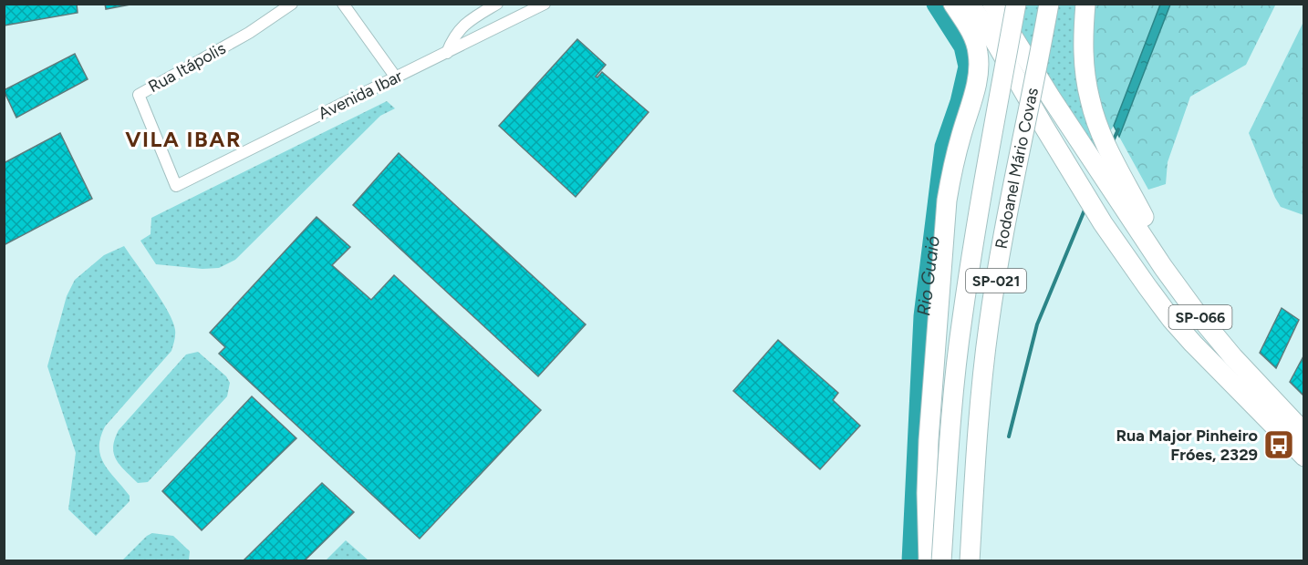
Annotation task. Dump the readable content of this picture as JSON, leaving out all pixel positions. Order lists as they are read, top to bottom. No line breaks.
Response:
{"streets":{"highway":["Rodoanel Mário Covas","SP-021","SP-066"],"street":["Rua Itápolis","Avenida Ibar"]},"crossings":[["Rua Itápolis","Avenida Ibar"]],"districts":["VILA IBAR"],"water":["Rio Guaió"],"places":{"bus stop":["Rua Major Pinheiro Fróes, 2329"]}}
